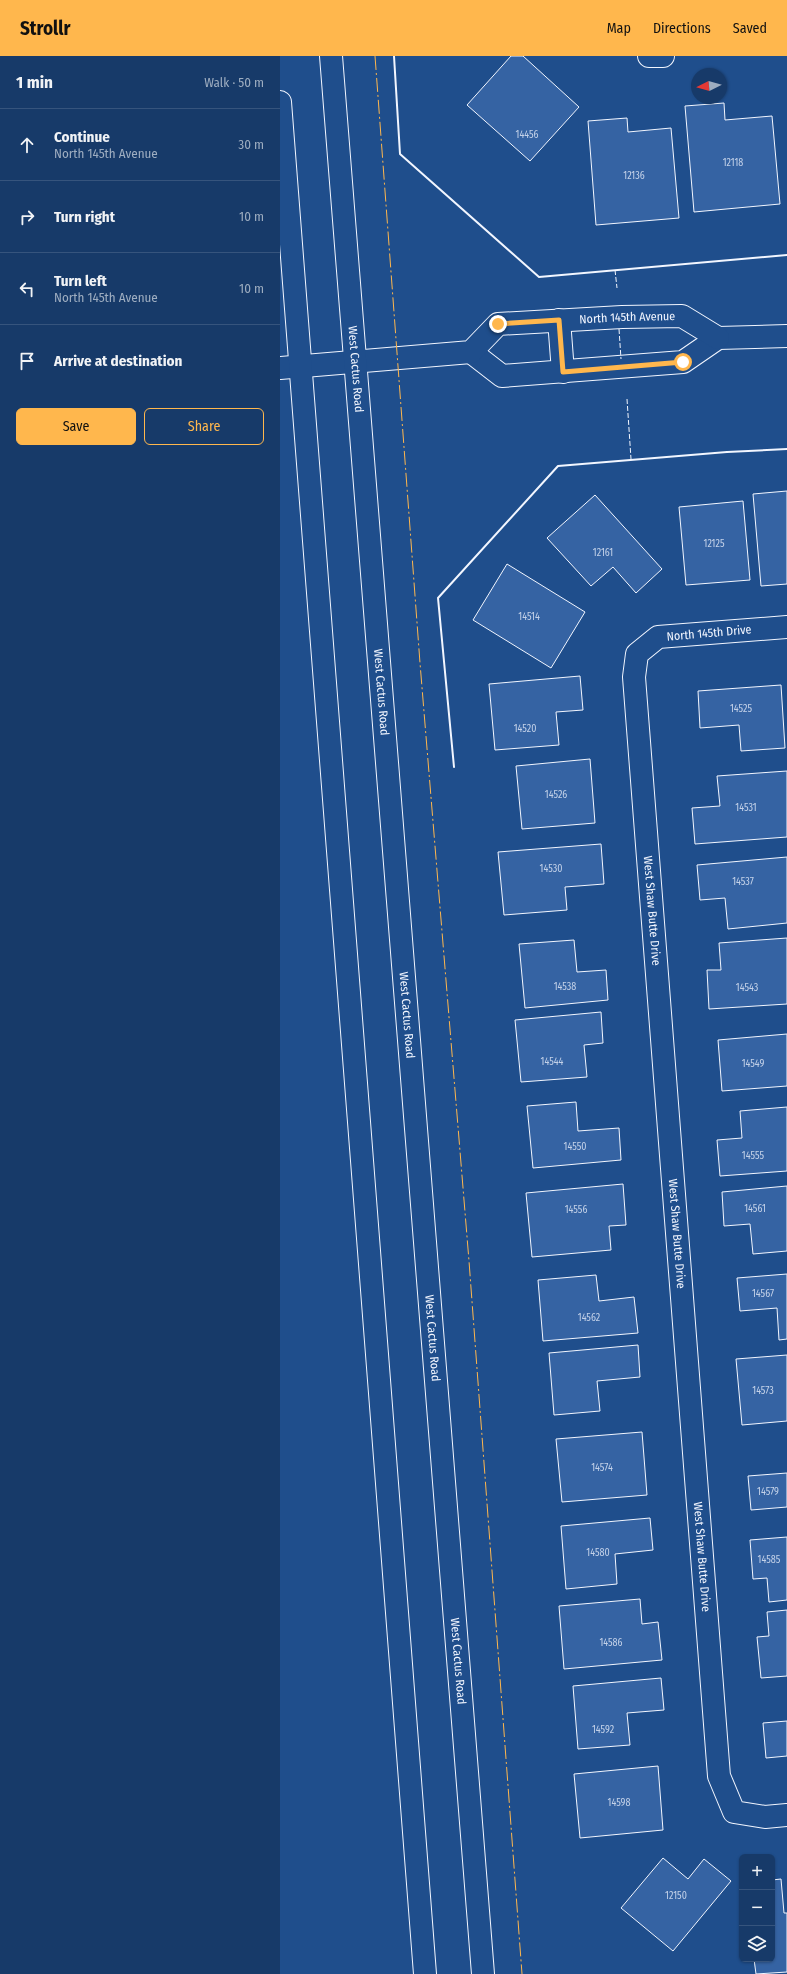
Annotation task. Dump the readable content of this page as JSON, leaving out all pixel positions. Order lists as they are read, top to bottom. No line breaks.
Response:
{"streets":{"main road":["North 145th Avenue","West Cactus Road","North 145th Drive","West Shaw Butte Drive"]},"crossings":[["North 145th Drive","West Shaw Butte Drive"]],"house_numbers":["14456","12118","12136","12125","12161","14514","14525","14520","14526","14531","14530","14537","14538","14543","14544","14549","14550","14555","14561","14556","14567","14562","14573","14574","14579","14580","14585","14586","14592","14598","12150"],"north":"left","page":{"header":"Strollr","nav":["Map","Directions","Saved"],"heading":["1 min","Walk · 50 m"],"list":[["Continue","North 145th Avenue","30 m"],["Turn right","10 m"],["Turn left","North 145th Avenue","10 m"],"Arrive at destination"],"buttons":["Save","Share"],"map_buttons":["+","−"]}}
